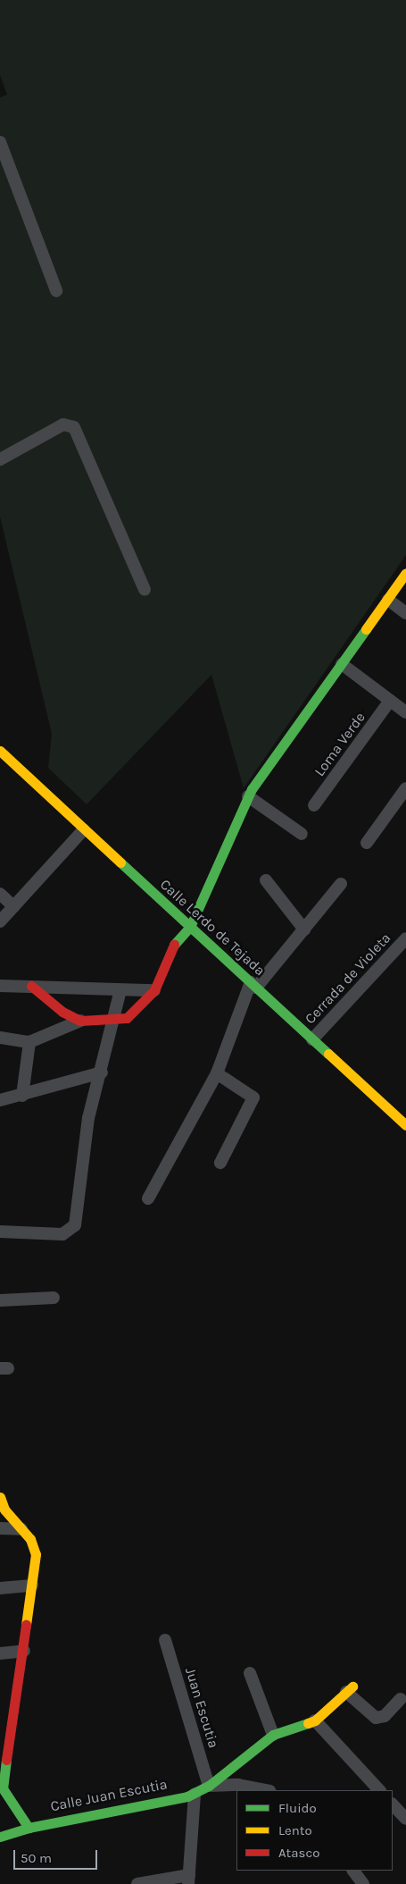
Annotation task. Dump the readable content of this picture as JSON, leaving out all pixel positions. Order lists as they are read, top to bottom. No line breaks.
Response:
{"streets":{"street":["Loma Verde","Calle Lerdo de Tejada","Cerrada de Violeta","Juan Escutia","Calle Juan Escutia"]},"crossings":[["Calle Lerdo de Tejada","Cerrada de Violeta"],["Juan Escutia","Calle Juan Escutia"]],"legend":["Fluido","Lento","Atasco"],"scale_bar":"50 m"}
